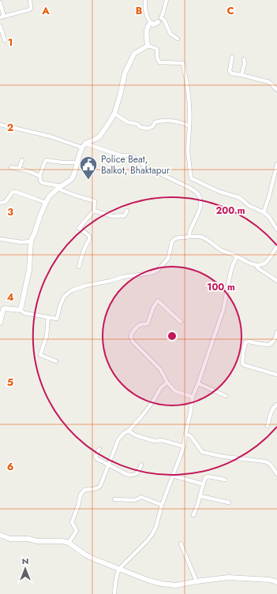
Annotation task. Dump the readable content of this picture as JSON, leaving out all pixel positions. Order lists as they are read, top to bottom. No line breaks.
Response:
{"places":{"public building":["Police Beat, Balkot, Bhaktapur"]},"north":"top","grid":{"columns":["A","B","C"],"rows":["1","2","3","4","5","6"]},"rings":["200 m","100 m"]}
